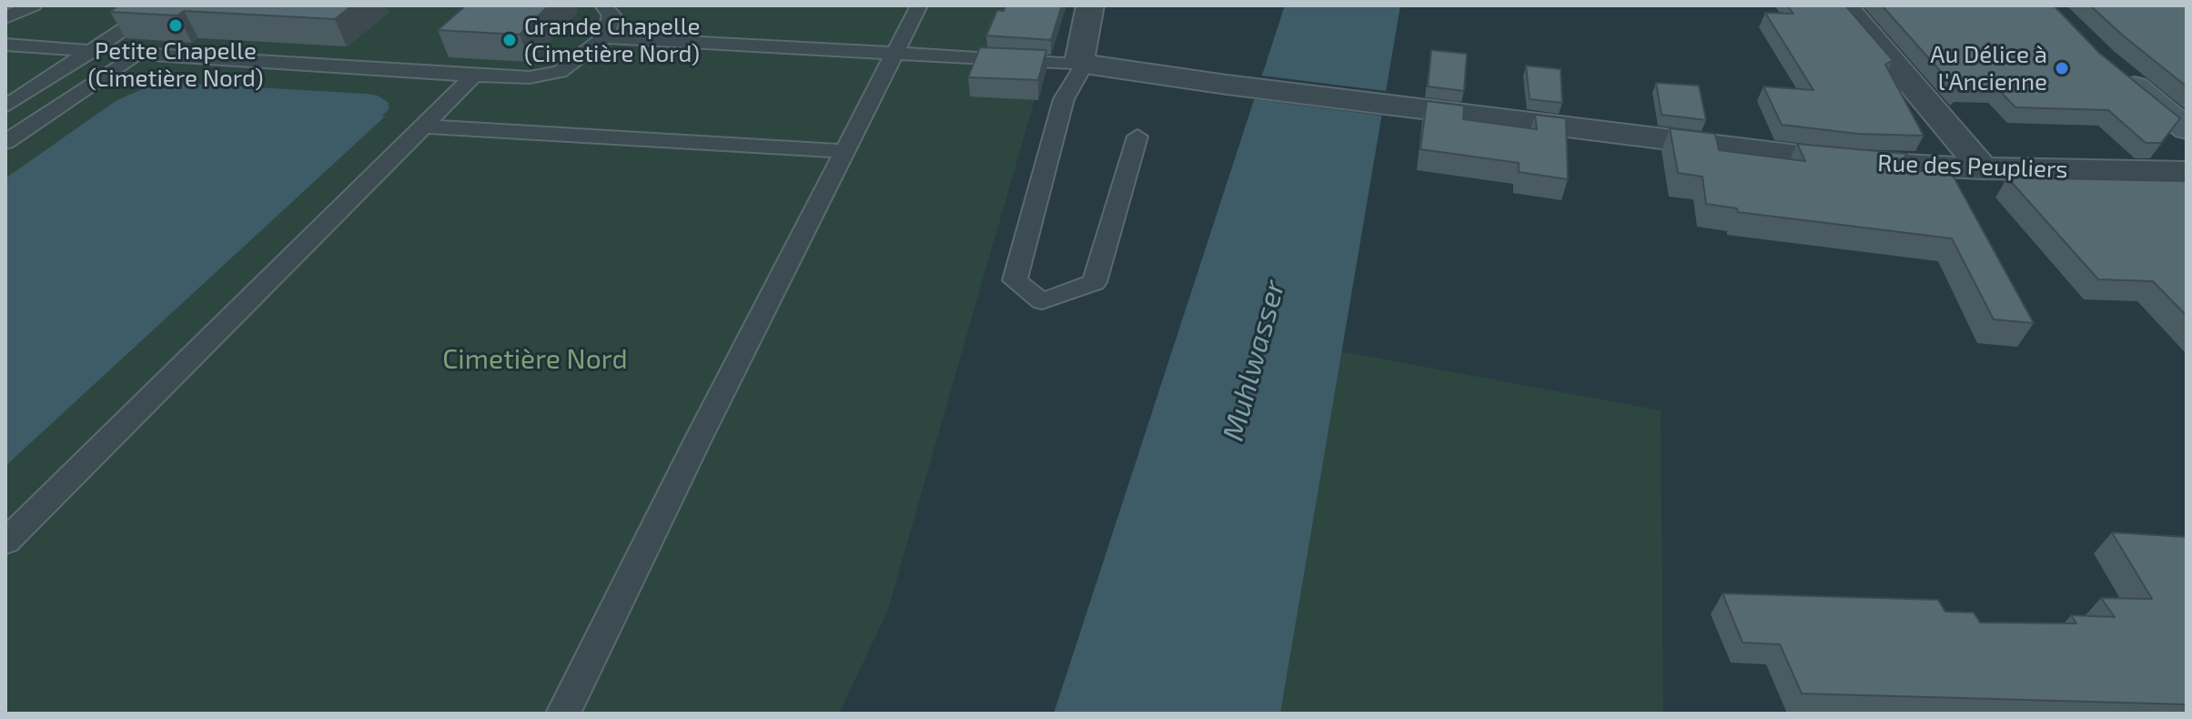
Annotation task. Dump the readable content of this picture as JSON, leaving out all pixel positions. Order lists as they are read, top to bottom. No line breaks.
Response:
{"streets":{"street":["Rue des Peupliers"]},"water":["Muhlwasser"],"parks":["Cimetière Nord"],"places":["Petite Chapelle (Cimetière Nord)","Grande Chapelle (Cimetière Nord)","Au Délice à l'Ancienne"]}
